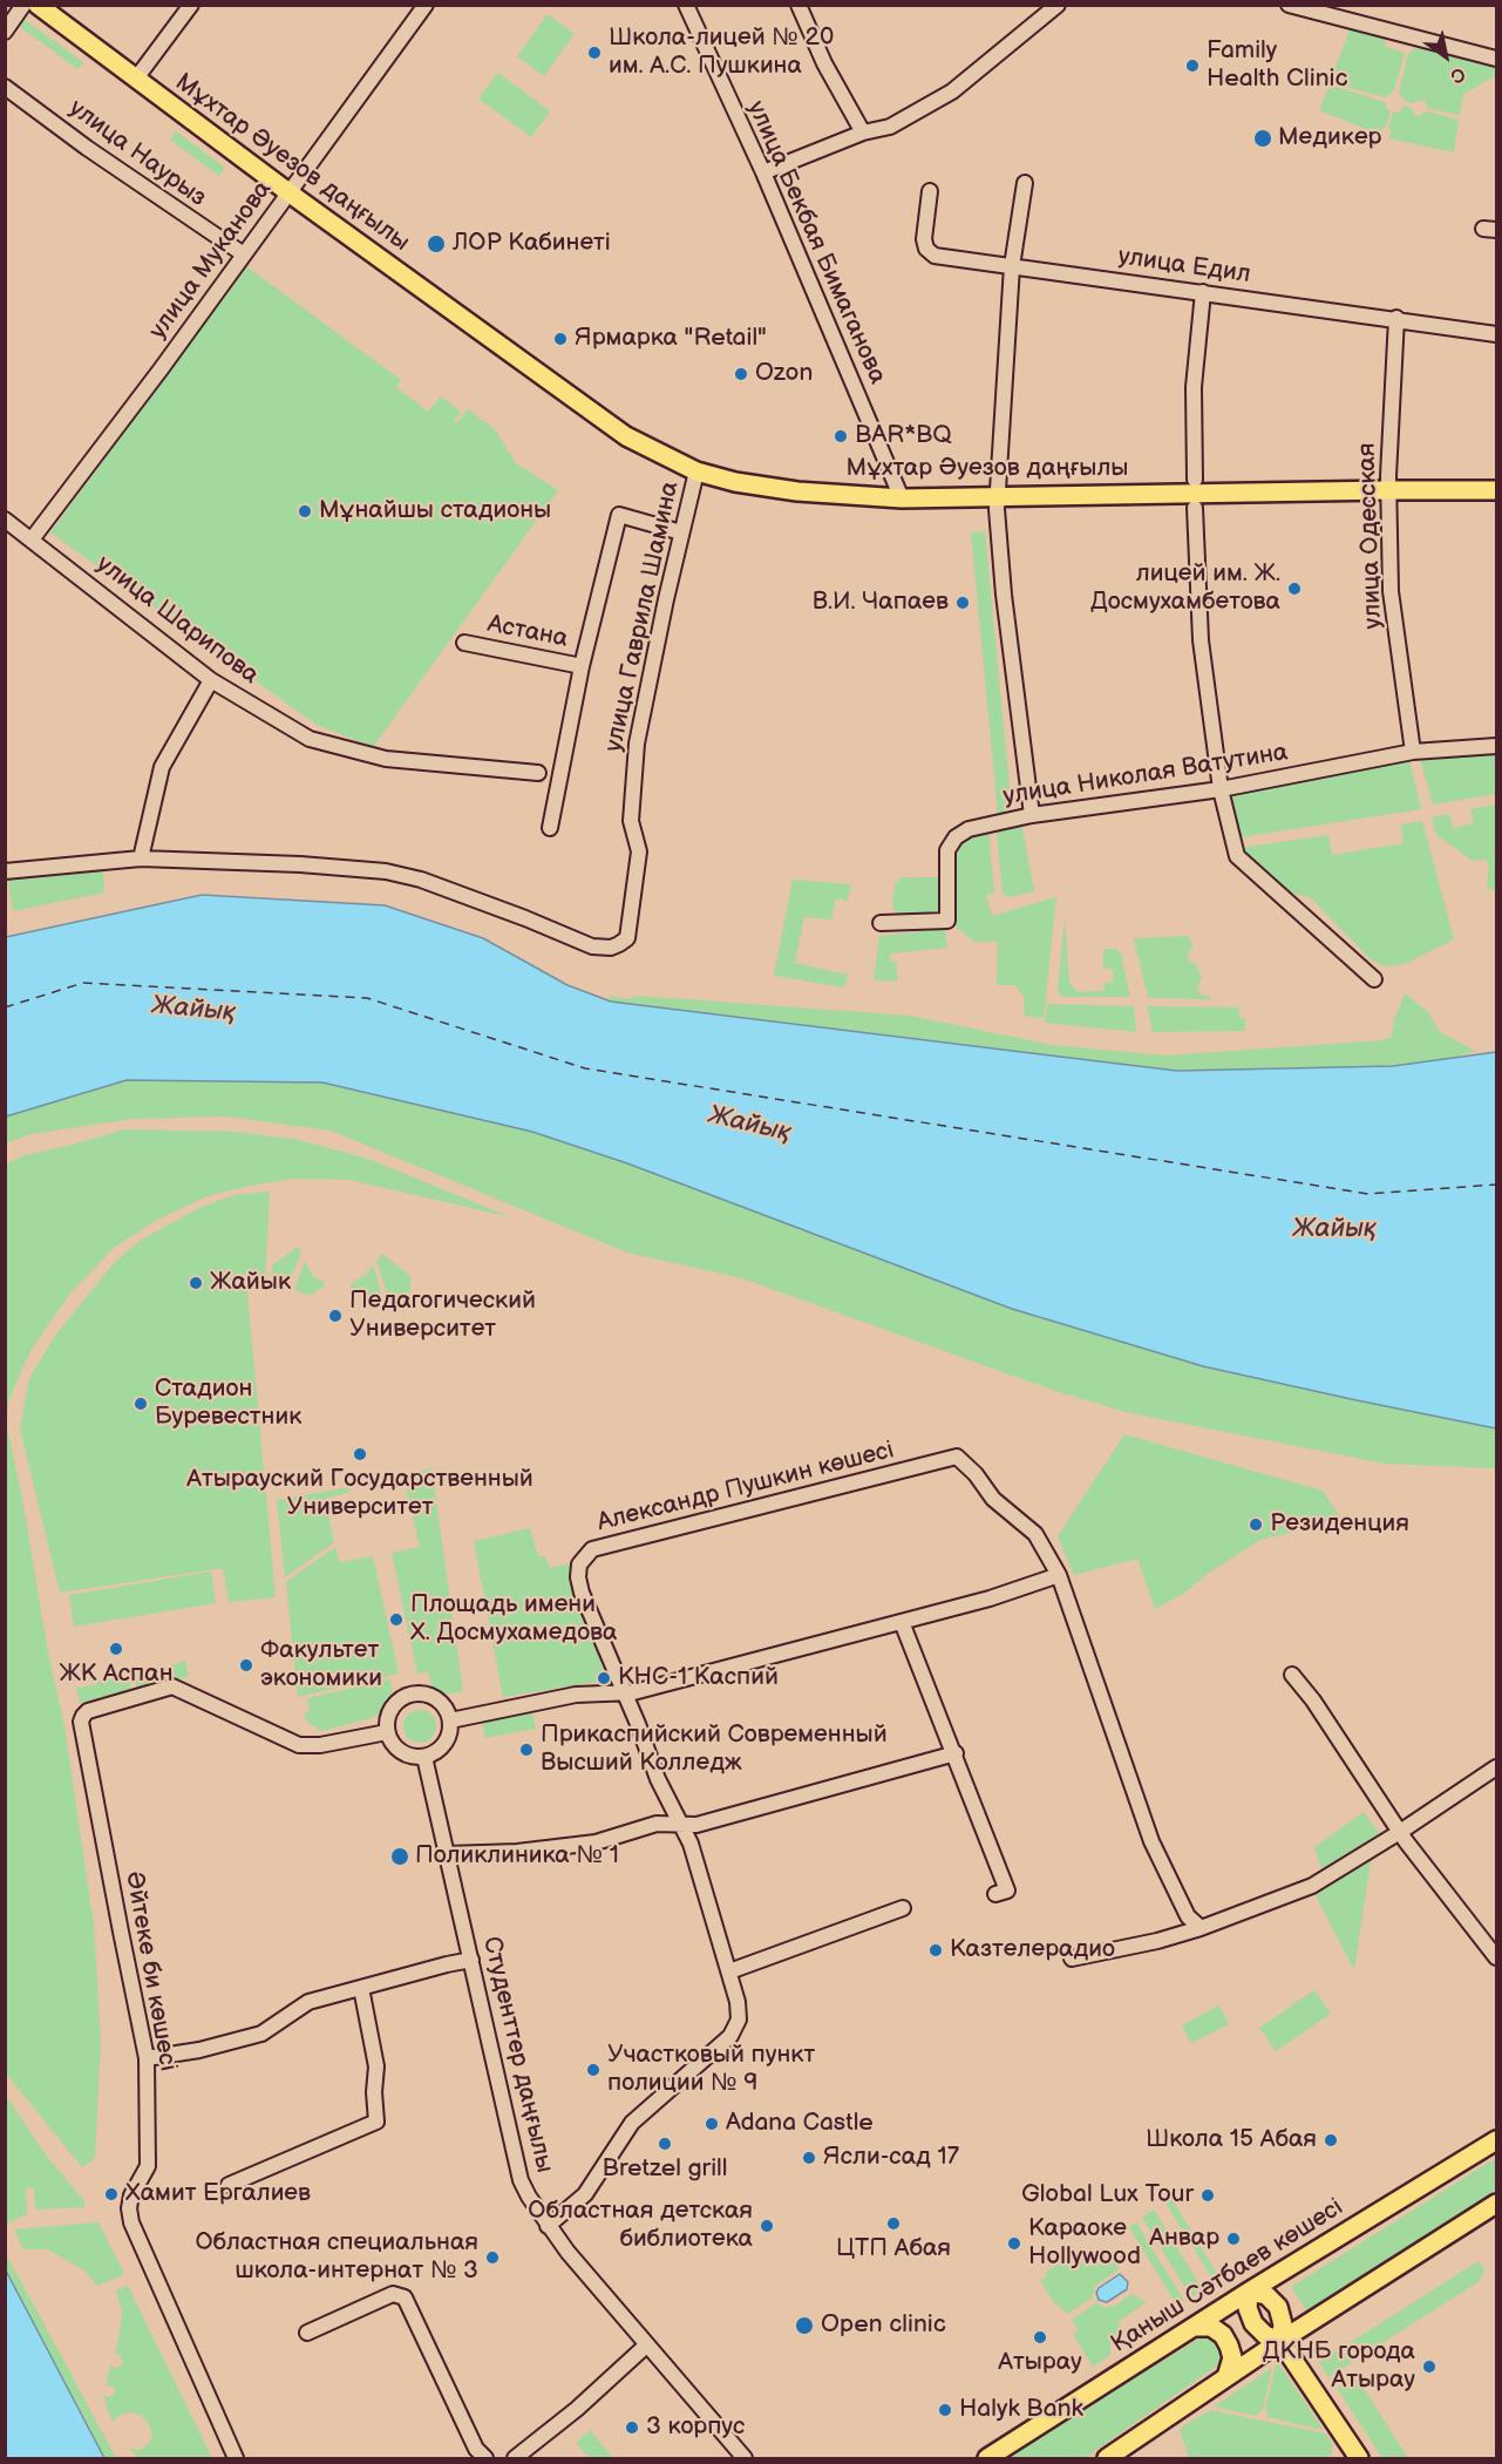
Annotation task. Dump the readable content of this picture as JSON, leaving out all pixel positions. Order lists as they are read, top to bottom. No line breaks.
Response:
{"streets":{"main road":["Мұхтар Әуезов даңғылы","Қаныш Сәтбаев көшесі"],"street":["улица Наурыз","улица Бекбая Бимаганова","улица Муканова","улица Едил","улица Одесская","улица Гаврила Шамина","улица Шарипова","Астана","улица Николая Ватутина","Александр Пушкин көшесі","Әйтеке би көшесі","Студенттер даңғылы"]},"crossings":[["улица Наурыз","улица Муканова"],["Мұхтар Әуезов даңғылы","улица Бекбая Бимаганова"],["Мұхтар Әуезов даңғылы","улица Муканова"],["Мұхтар Әуезов даңғылы","улица Одесская"],["Мұхтар Әуезов даңғылы","улица Гаврила Шамина"],["улица Муканова","улица Шарипова"],["улица Едил","улица Одесская"],["улица Одесская","улица Николая Ватутина"],["Әйтеке би көшесі","Студенттер даңғылы"]],"water":["Жайық"],"places":["Школа-лицей № 20 им. А.С. Пушкина","Family Health Clinic","Медикер","ЛОР Кабинетi","Ярмарка \"Retail\"","Ozon","BAR*BQ","Мұнайшы стадионы","лицей им. Ж. Досмухамбетова","В.И. Чапаев","Жайык","Педагогический Университет","Стадион Буревестник","Атырауский Государственный Университет","Резиденция","Площадь имени Х. Досмухамедова","ЖК Аспан","Факультет экономики","КНС-1 Каспий","Прикаспийский Современный Высший Колледж","Поликлиника № 1","Казтелерадио","Участковый пункт полиции № 9","Adana Сastle","Школа 15 Абая","Bretzel grill","Ясли-сад 17","Хамит Ергалиев","Global Lux Tour","ЦТП Абая","Областная детская библиотека","Анвар","Караоке Hollywood","Областная специальная школа-интернат № 3","Open clinic","Атырау","ДКНБ города Атырау","Halyk Bank","3 корпус"],"north":"bottom right"}
